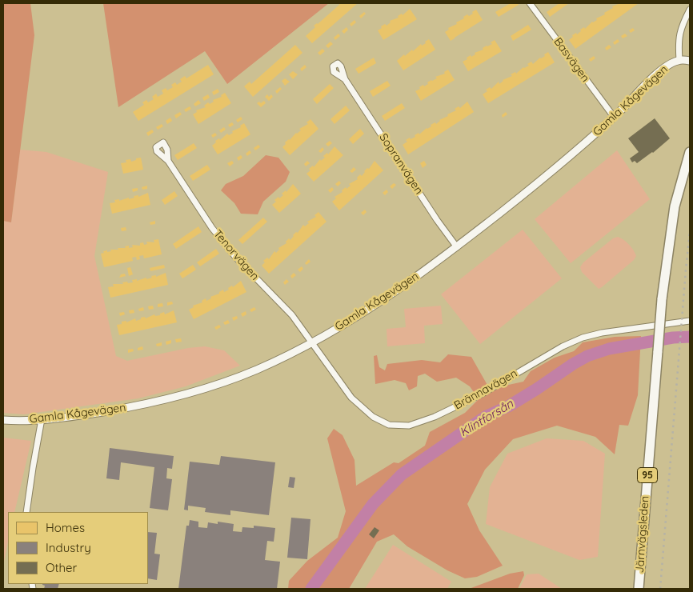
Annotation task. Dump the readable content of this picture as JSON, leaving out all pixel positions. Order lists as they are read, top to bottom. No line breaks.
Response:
{"streets":{"main road":["95","Järnvägsleden"],"street":["Basvägen","Gamla Kågevägen","Sopranvägen","Tenorvägen","Brännavägen"]},"crossings":[["Basvägen","Gamla Kågevägen"],["Gamla Kågevägen","Sopranvägen"],["Gamla Kågevägen","Tenorvägen"],["Gamla Kågevägen","Brännavägen"],["Tenorvägen","Brännavägen"]],"water":["Klintforsån"],"legend":["Homes","Industry","Other"]}
